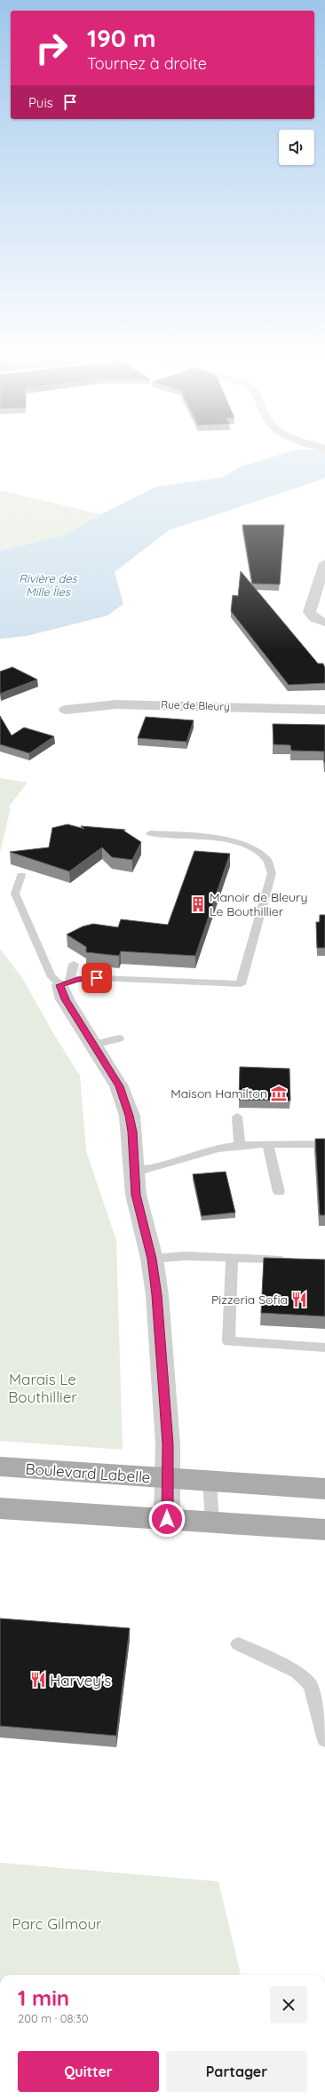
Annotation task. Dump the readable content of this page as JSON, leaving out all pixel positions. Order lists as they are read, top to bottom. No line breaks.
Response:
{"streets":{"main road":["Boulevard Labelle"],"street":["Rue de Bleury"]},"water":["Rivière des Mille Îles"],"parks":["Marais Le Bouthillier","Parc Gilmour"],"places":{"building":["Manoir de Bleury Le Bouthillier"],"museum":["Maison Hamilton"],"restaurant":["Pizzeria Sofia","Harvey's"]},"page":{"turn":["190 m","Tournez à droite"],"then":"Puis","heading":["1 min","200 m · 08:30"],"buttons":["Quitter","Partager"]}}
